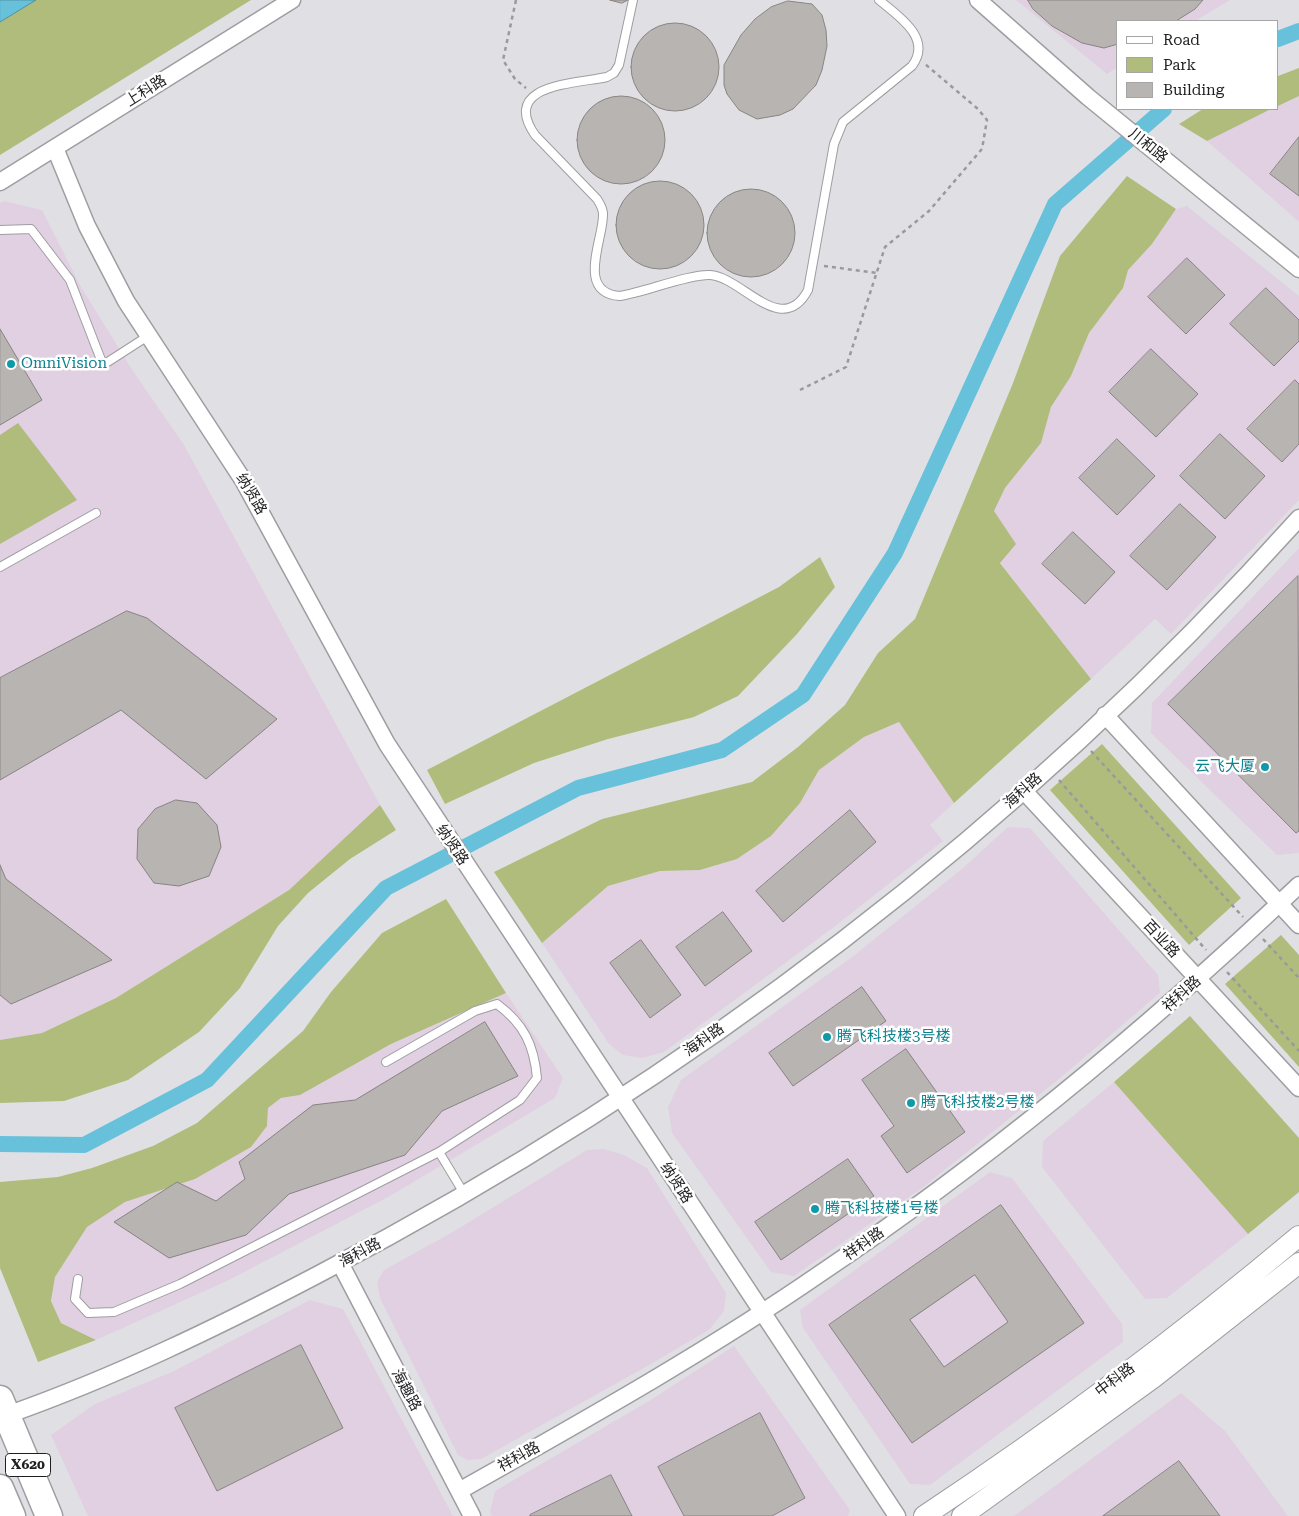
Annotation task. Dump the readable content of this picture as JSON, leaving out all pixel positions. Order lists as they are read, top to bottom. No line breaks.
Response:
{"streets":{"main road":["X620"],"street":["上科路","川和路","纳贤路","海科路","百业路","祥科路","中科路","海趣路"]},"crossings":[["上科路","纳贤路"],["纳贤路","海科路"],["纳贤路","祥科路"],["海科路","百业路"],["海科路","海趣路"],["海科路","X620"],["百业路","祥科路"],["祥科路","海趣路"]],"places":["OmniVision","云飞大厦","腾飞科技楼3号楼","腾飞科技楼2号楼","腾飞科技楼1号楼"],"legend":["Road","Park","Building"]}
